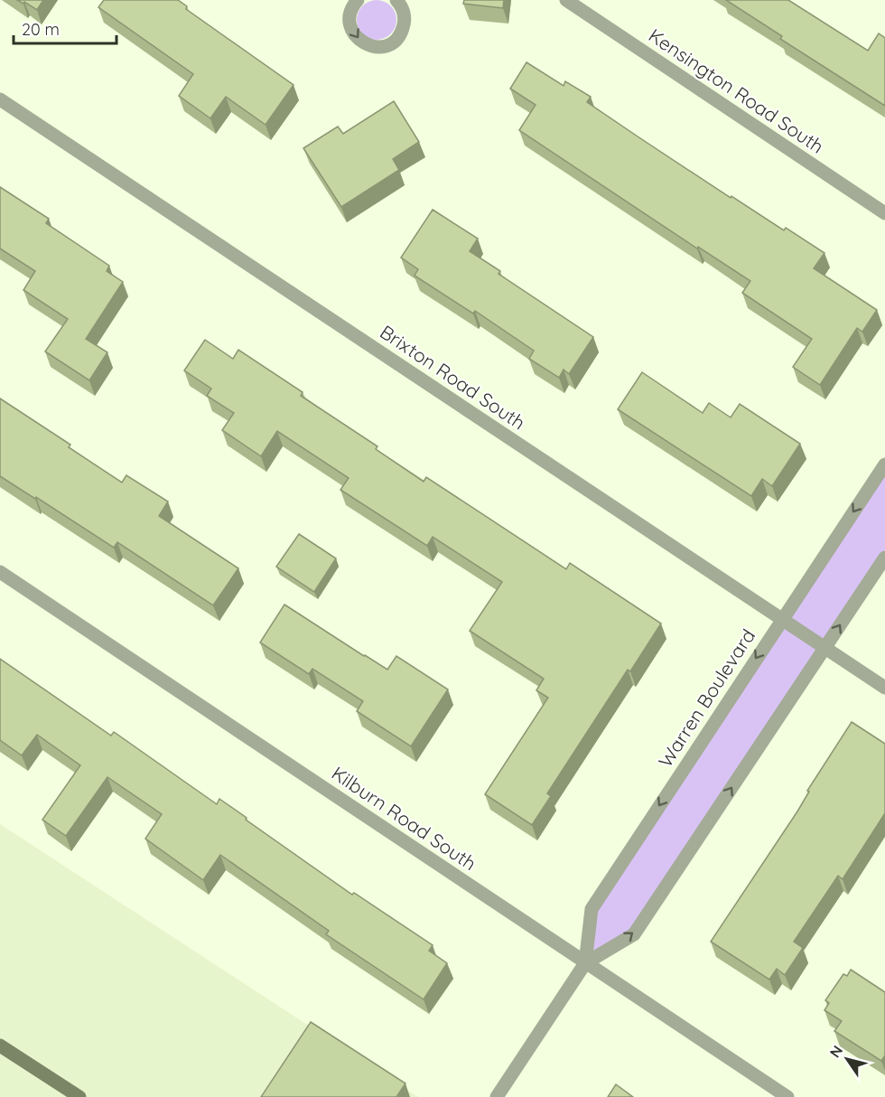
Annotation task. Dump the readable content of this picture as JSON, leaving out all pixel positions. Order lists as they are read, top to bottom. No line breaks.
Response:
{"streets":{"street":["Kensington Road South","Brixton Road South","Warren Boulevard","Kilburn Road South"]},"crossings":[["Brixton Road South","Warren Boulevard"],["Warren Boulevard","Kilburn Road South"]],"scale_bar":"20 m","north":"top left"}
